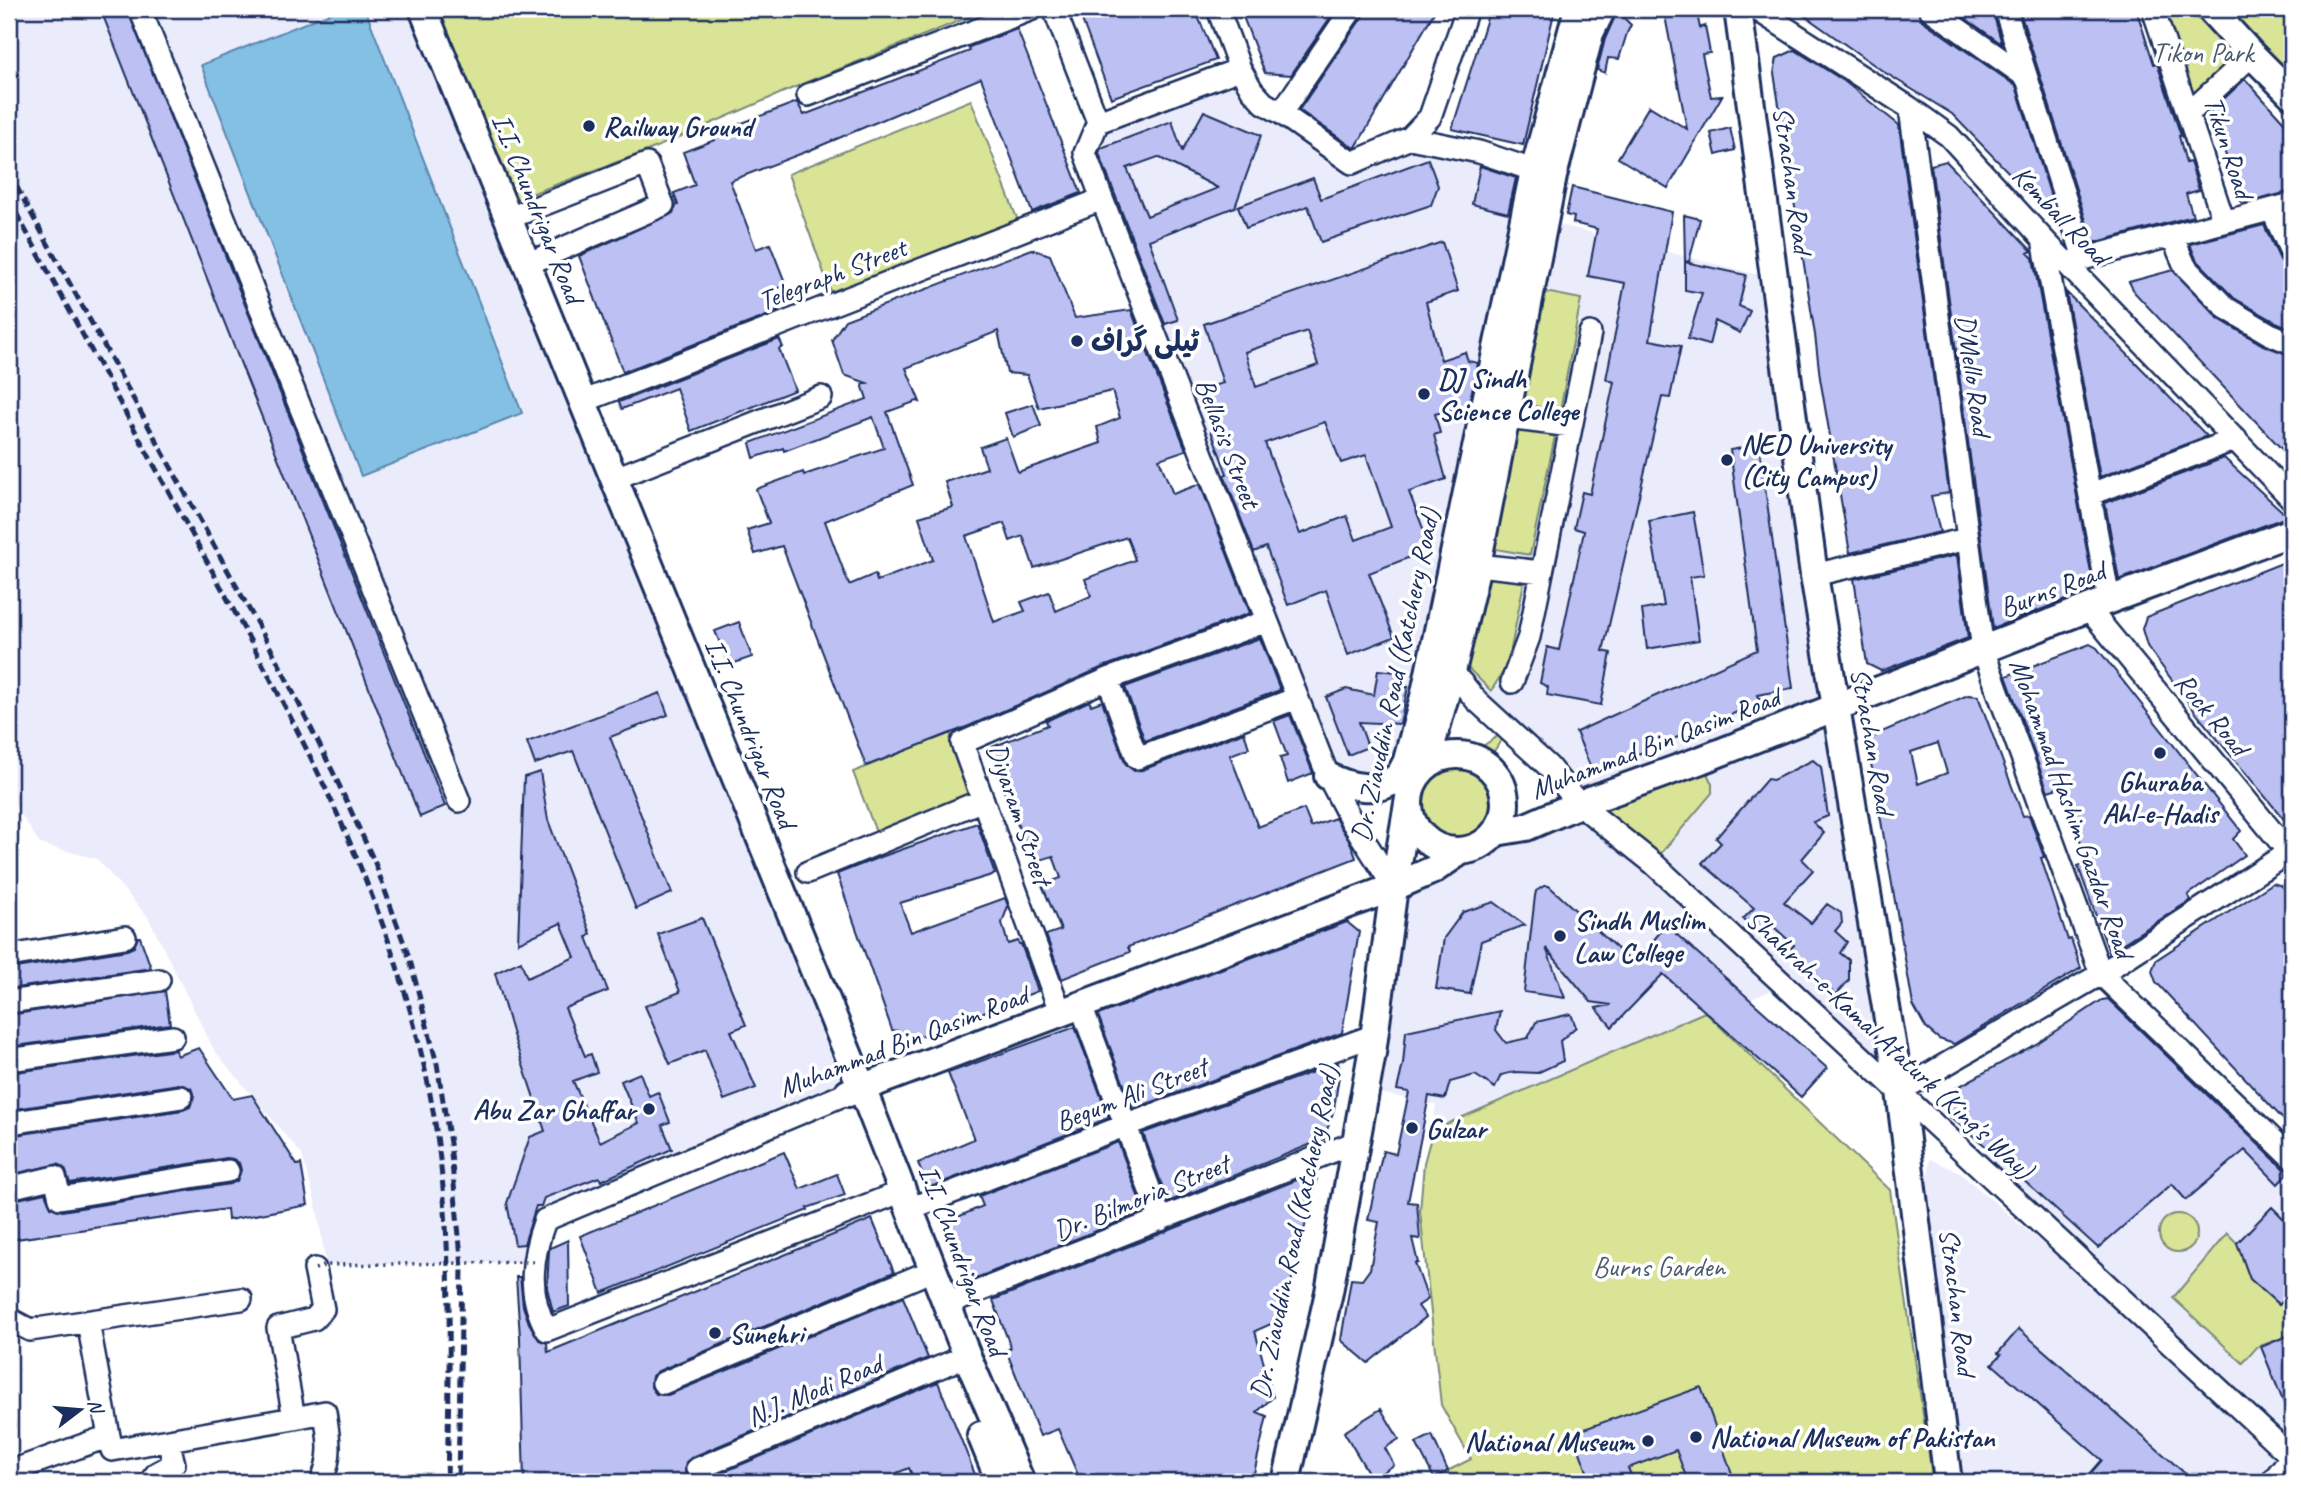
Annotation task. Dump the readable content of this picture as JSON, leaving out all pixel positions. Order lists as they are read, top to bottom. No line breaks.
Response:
{"streets":{"main road":["Strachan Road","I.I. Chundrigar Road","Burns Road","Dr. Ziauddin Road (Katchery Road)","Muhammad Bin Qasim Road"],"street":["Tikun Road","Kemball Road","Telegraph Street","D'Mello Road","Bellasis Street","Rock Road","Mohammad Hashim Gazdar Road","Diyaram Street","Shahrah-e-Kamal Ataturk (King's Way)","Begum Ali Street","Dr. Bilmoria Street","N.J. Modi Road"]},"crossings":[["Strachan Road","Burns Road"],["Strachan Road","Muhammad Bin Qasim Road"],["Strachan Road","Shahrah-e-Kamal Ataturk (King's Way)"],["I.I. Chundrigar Road","Telegraph Street"],["I.I. Chundrigar Road","Muhammad Bin Qasim Road"],["I.I. Chundrigar Road","Begum Ali Street"],["I.I. Chundrigar Road","Dr. Bilmoria Street"],["I.I. Chundrigar Road","N.J. Modi Road"],["Kemball Road","D'Mello Road"],["Telegraph Street","Bellasis Street"],["D'Mello Road","Burns Road"],["D'Mello Road","Mohammad Hashim Gazdar Road"],["Bellasis Street","Dr. Ziauddin Road (Katchery Road)"],["Bellasis Street","Muhammad Bin Qasim Road"],["Burns Road","Rock Road"],["Burns Road","Muhammad Bin Qasim Road"],["Burns Road","Mohammad Hashim Gazdar Road"],["Dr. Ziauddin Road (Katchery Road)","Muhammad Bin Qasim Road"],["Dr. Ziauddin Road (Katchery Road)","Shahrah-e-Kamal Ataturk (King's Way)"],["Dr. Ziauddin Road (Katchery Road)","Begum Ali Street"],["Dr. Ziauddin Road (Katchery Road)","Dr. Bilmoria Street"],["Muhammad Bin Qasim Road","Diyaram Street"],["Muhammad Bin Qasim Road","Shahrah-e-Kamal Ataturk (King's Way)"],["Muhammad Bin Qasim Road","Begum Ali Street"],["Diyaram Street","Begum Ali Street"],["Diyaram Street","Dr. Bilmoria Street"]],"parks":["Tikon Park","Burns Garden"],"places":["Railway Ground","ٹیلی گراف","DJ Sindh Science College","NED University (City Campus)","Ghuraba Ahl-e-Hadis","Sindh Muslim Law College","Abu Zar Ghaffar","Gulzar","Sunehri","National Museum of Pakistan","National Museum"],"north":"right"}
